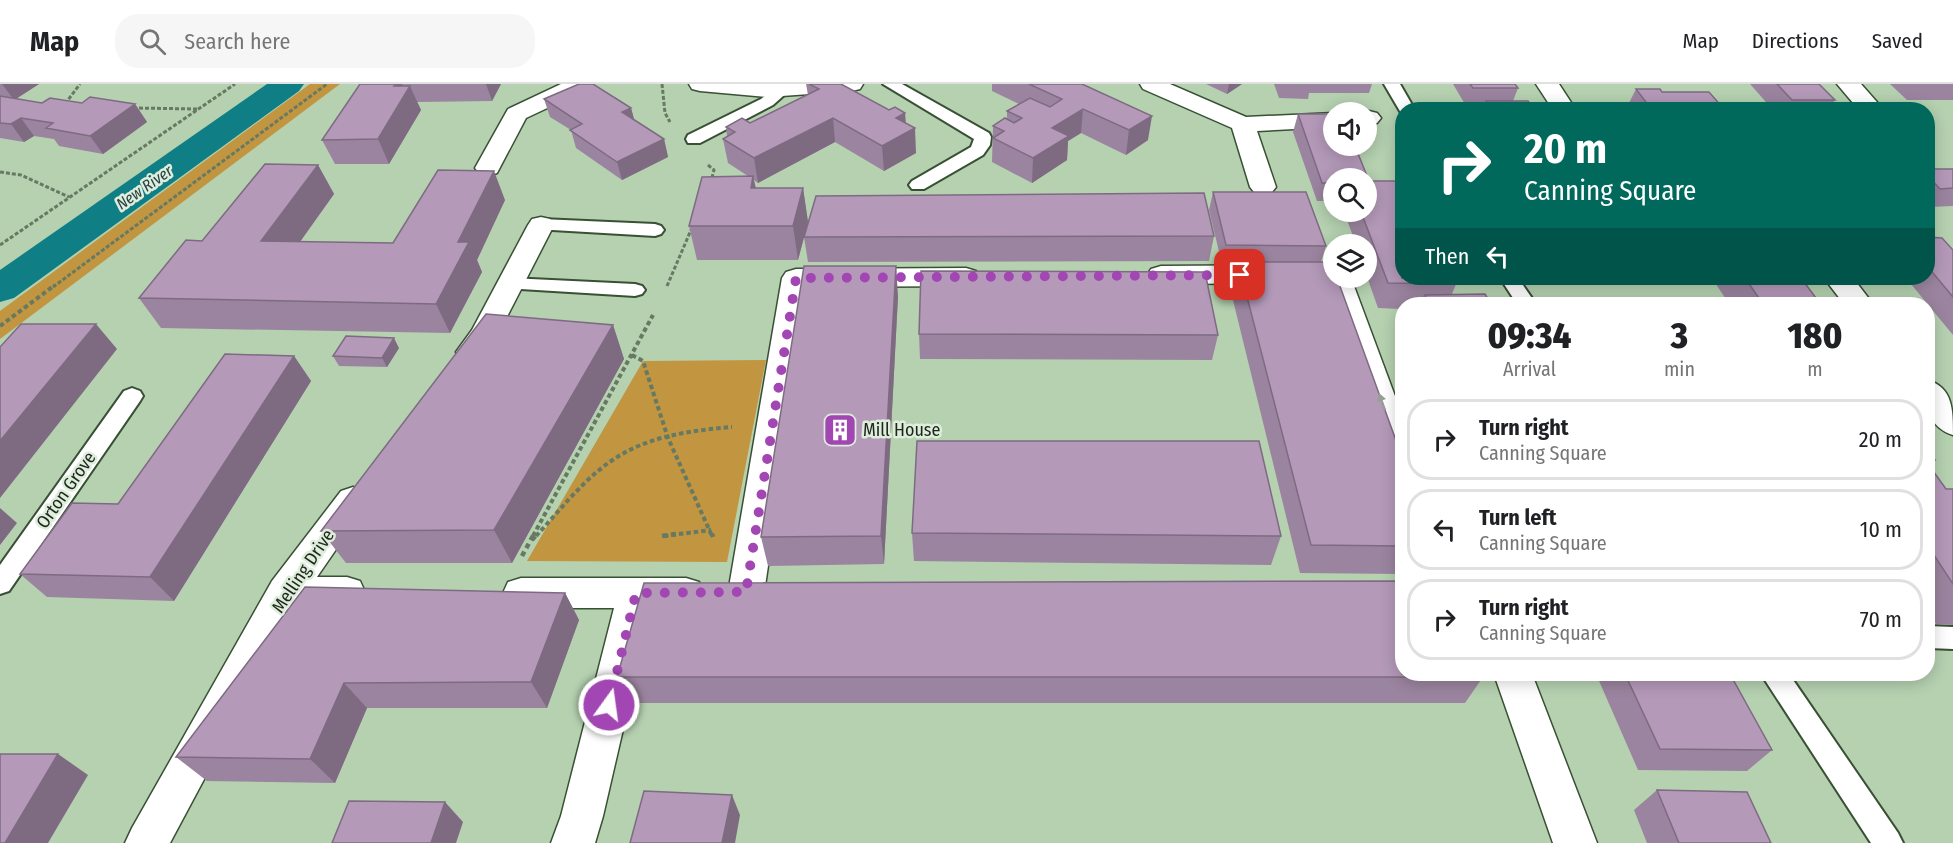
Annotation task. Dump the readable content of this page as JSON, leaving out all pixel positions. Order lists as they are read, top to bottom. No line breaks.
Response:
{"streets":{"street":["Melling Drive"],"lane":["Orton Grove"]},"water":["New River"],"places":{"building":["Mill House"]},"page":{"header":"Map","search":"Search here","nav":["Map","Directions","Saved"],"turn":["20 m","Canning Square"],"then":"Then","eta":["09:34","Arrival","3","min","180","m"],"list":[{"name":"Turn right","note":"Canning Square","value":"20 m"},{"name":"Turn left","note":"Canning Square","value":"10 m"},{"name":"Turn right","note":"Canning Square","value":"70 m"}]}}
